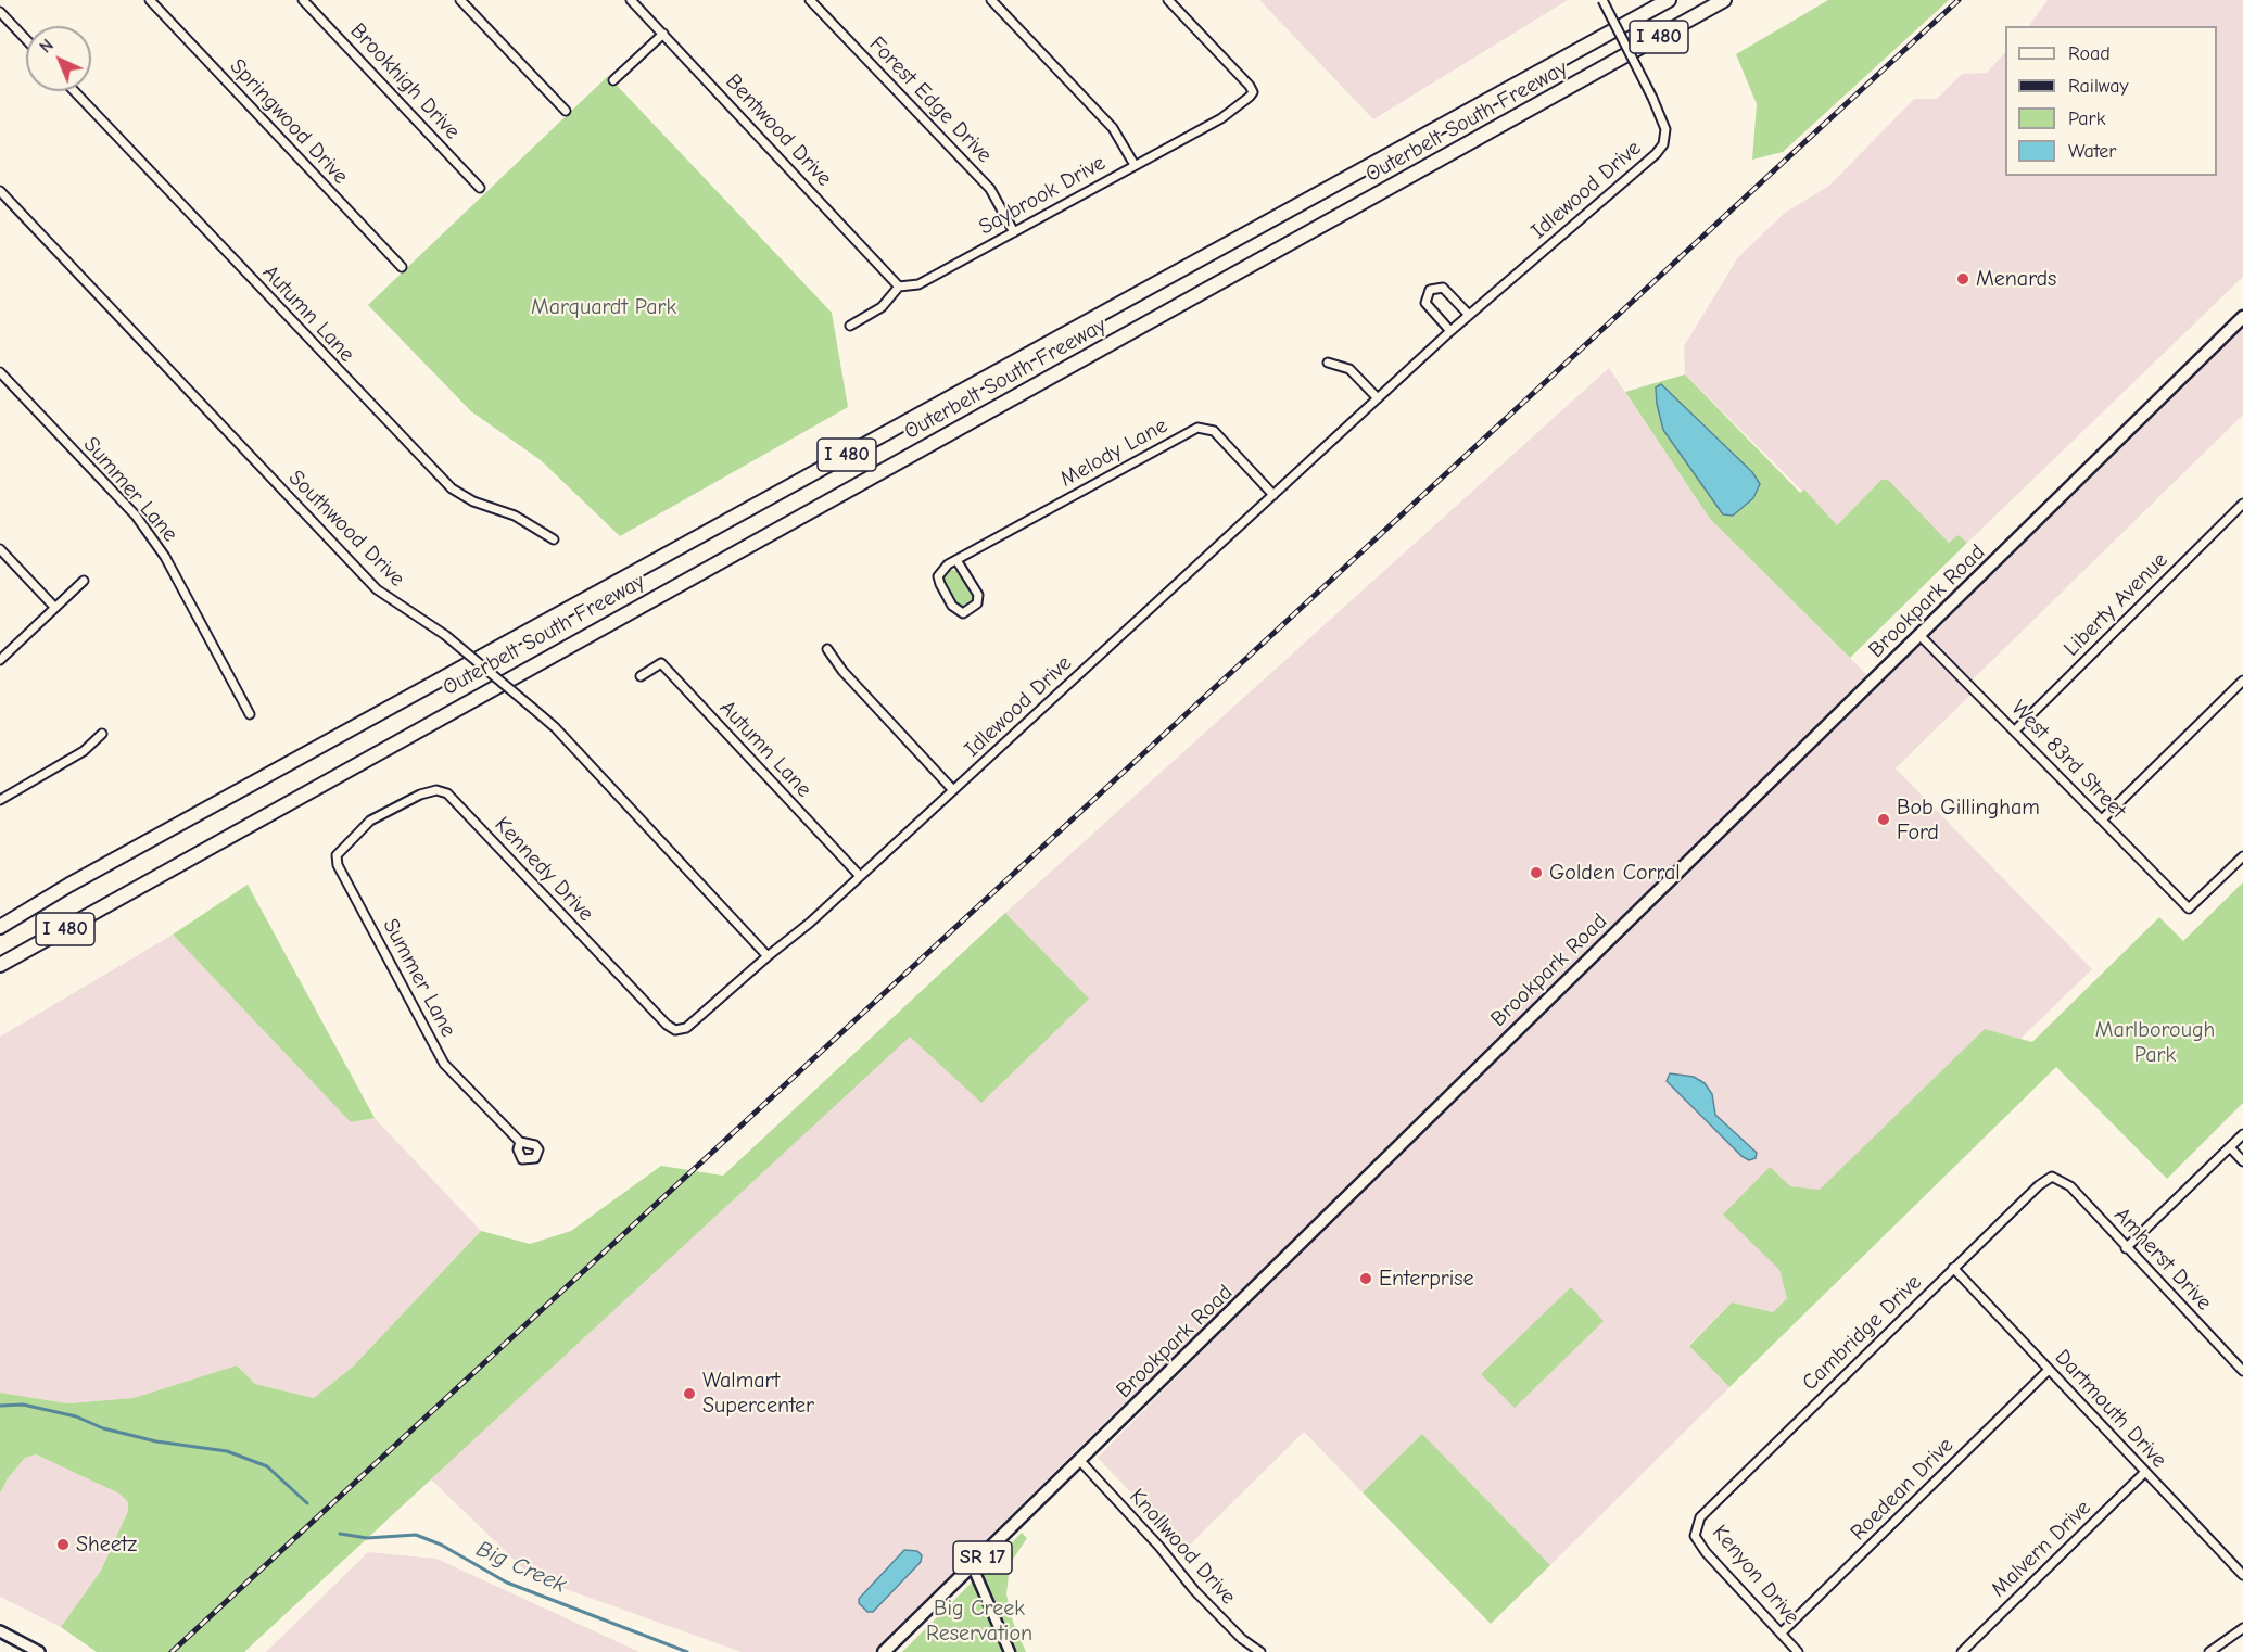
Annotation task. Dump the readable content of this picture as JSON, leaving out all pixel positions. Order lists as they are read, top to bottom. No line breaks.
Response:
{"streets":{"highway":["I 480","Outerbelt South Freeway"],"main road":["Brookpark Road","SR 17"],"street":["Brookhigh Drive","Forest Edge Drive","Springwood Drive","Bentwood Drive","Idlewood Drive","Saybrook Drive","Autumn Lane","Melody Lane","Summer Lane","Southwood Drive","Liberty Avenue","West 83rd Street","Kennedy Drive","Amherst Drive","Cambridge Drive","Dartmouth Drive","Roedean Drive","Knollwood Drive","Malvern Drive","Kenyon Drive"]},"crossings":[["Forest Edge Drive","Saybrook Drive"],["Bentwood Drive","Saybrook Drive"],["Idlewood Drive","Autumn Lane"],["Idlewood Drive","Melody Lane"],["Idlewood Drive","Southwood Drive"],["Idlewood Drive","Kennedy Drive"],["Summer Lane","Kennedy Drive"],["Brookpark Road","West 83rd Street"],["Brookpark Road","Knollwood Drive"],["Liberty Avenue","West 83rd Street"],["Amherst Drive","Cambridge Drive"],["Cambridge Drive","Dartmouth Drive"],["Cambridge Drive","Kenyon Drive"],["Dartmouth Drive","Roedean Drive"],["Dartmouth Drive","Malvern Drive"],["Roedean Drive","Kenyon Drive"]],"water":["Big Creek"],"parks":["Marquardt Park","Marlborough Park","Big Creek Reservation"],"places":["Menards","Bob Gillingham Ford","Golden Corral","Enterprise","Walmart Supercenter","Sheetz"],"legend":["Road","Railway","Park","Water"],"north":"top left"}
